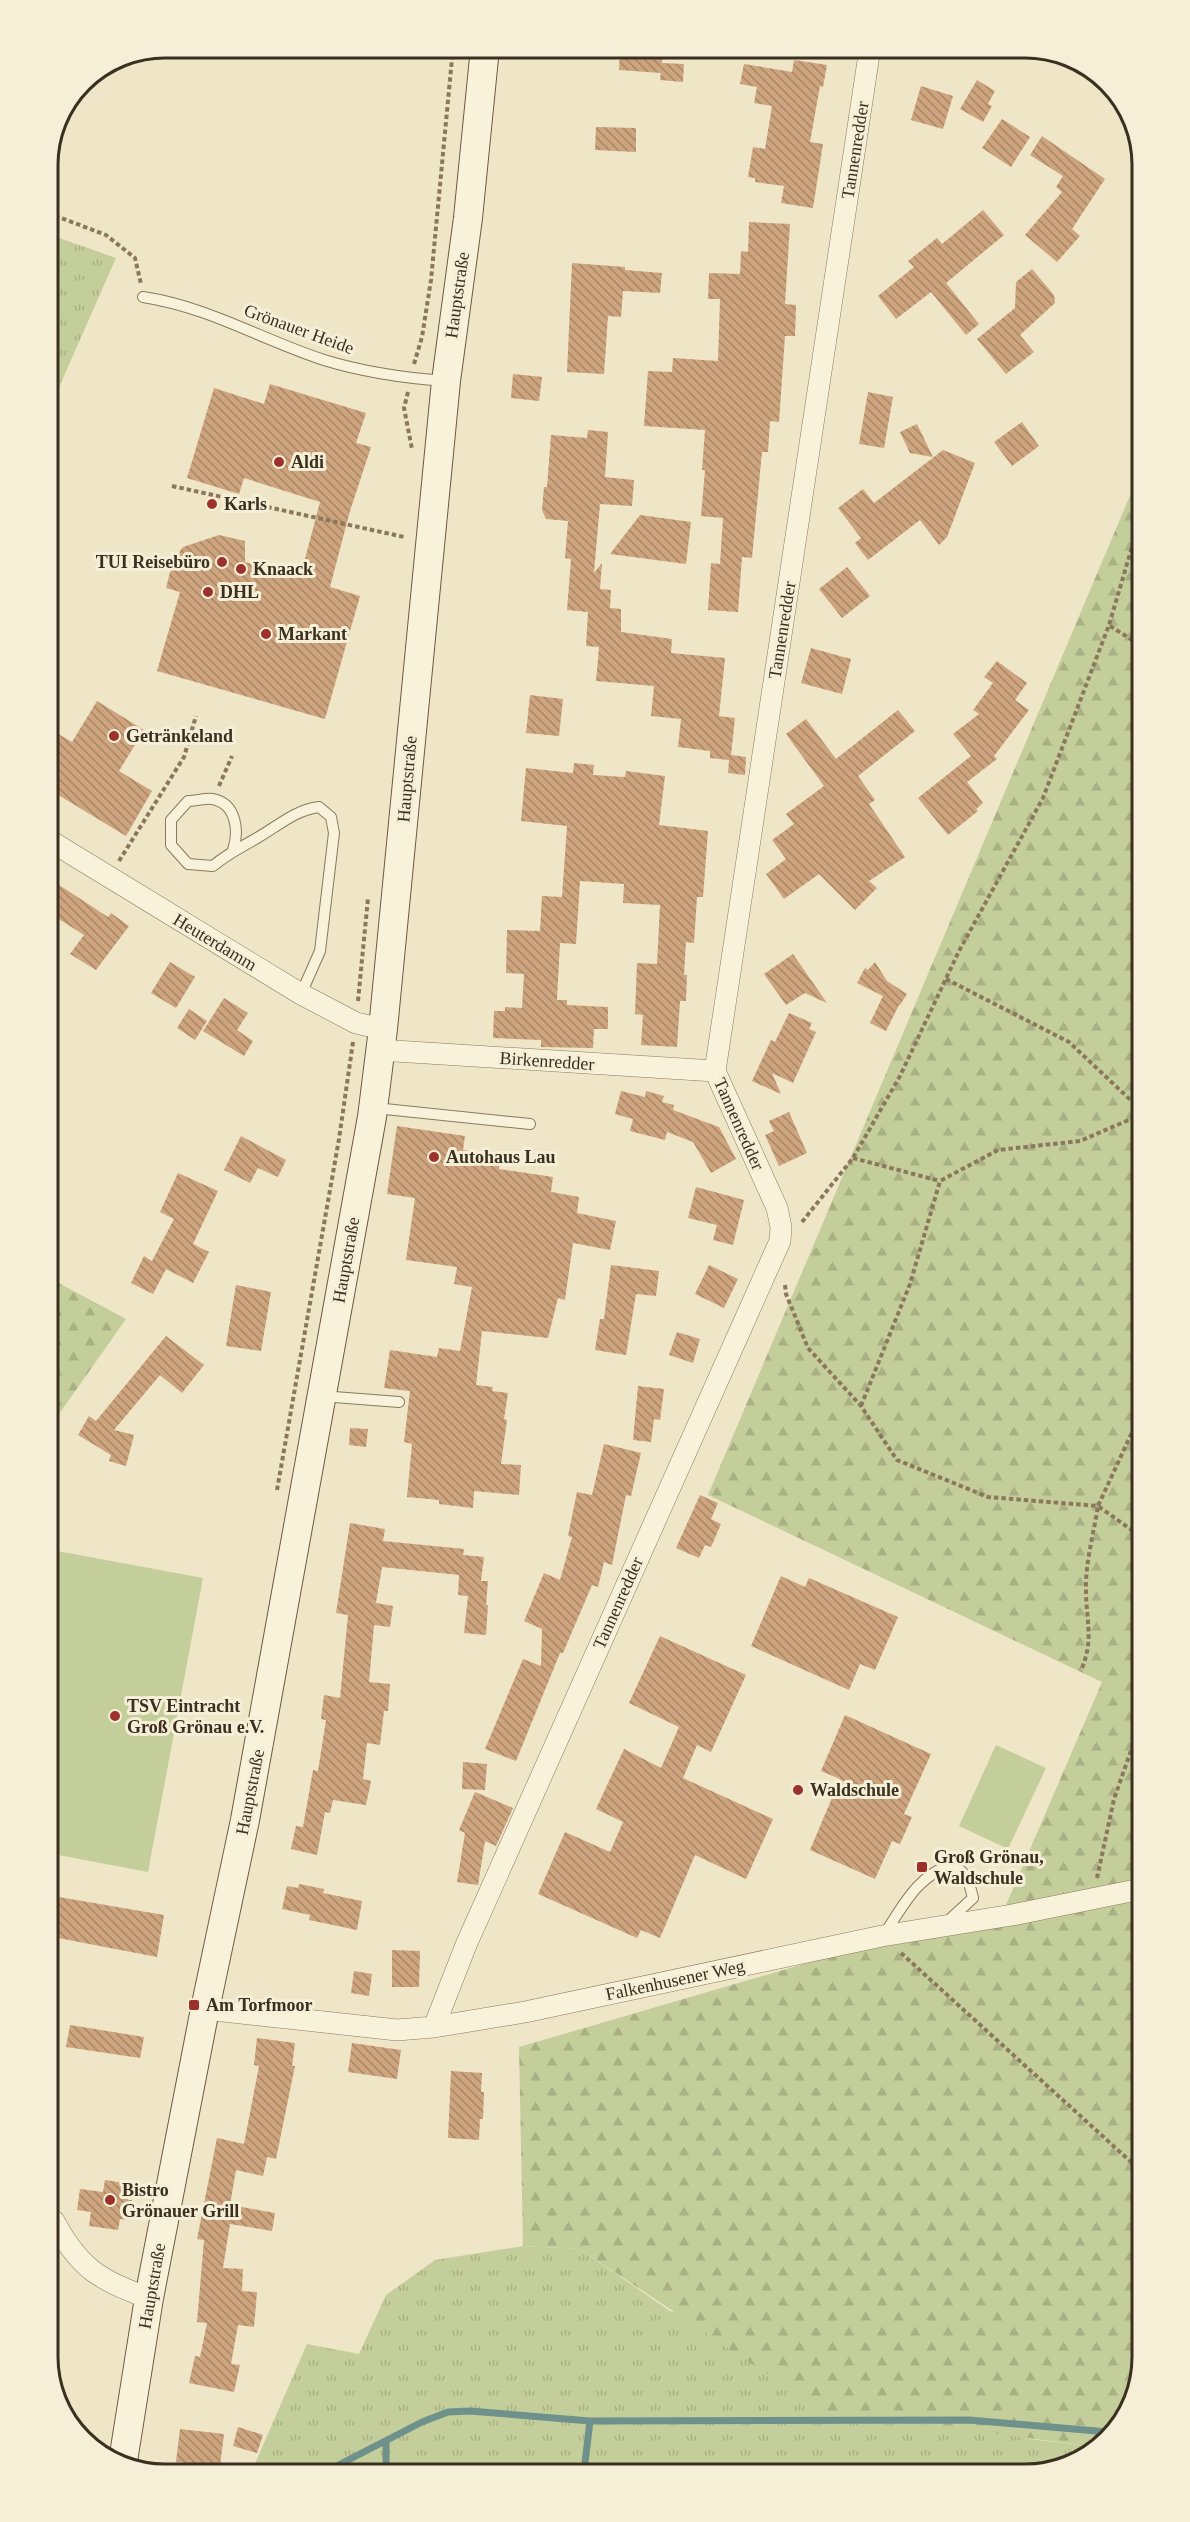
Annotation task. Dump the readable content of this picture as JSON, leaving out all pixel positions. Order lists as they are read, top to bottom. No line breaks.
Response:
{"streets":{"main road":["Hauptstraße"],"street":["Tannenredder","Heuterdamm","Birkenredder","Falkenhusener Weg"],"lane":["Grönauer Heide"]},"crossings":[["Tannenredder","Birkenredder"],["Tannenredder","Falkenhusener Weg"],["Hauptstraße","Grönauer Heide"],["Hauptstraße","Heuterdamm"],["Hauptstraße","Birkenredder"],["Hauptstraße","Falkenhusener Weg"],["Heuterdamm","Birkenredder"]],"places":{"other":["Aldi","Karls","TUI Reisebüro","Knaack","DHL","Markant","Getränkeland","Autohaus Lau","TSV Eintracht Groß Grönau e.V.","Waldschule","Bistro Grönauer Grill"],"transit":["Groß Grönau, Waldschule","Am Torfmoor"]}}
